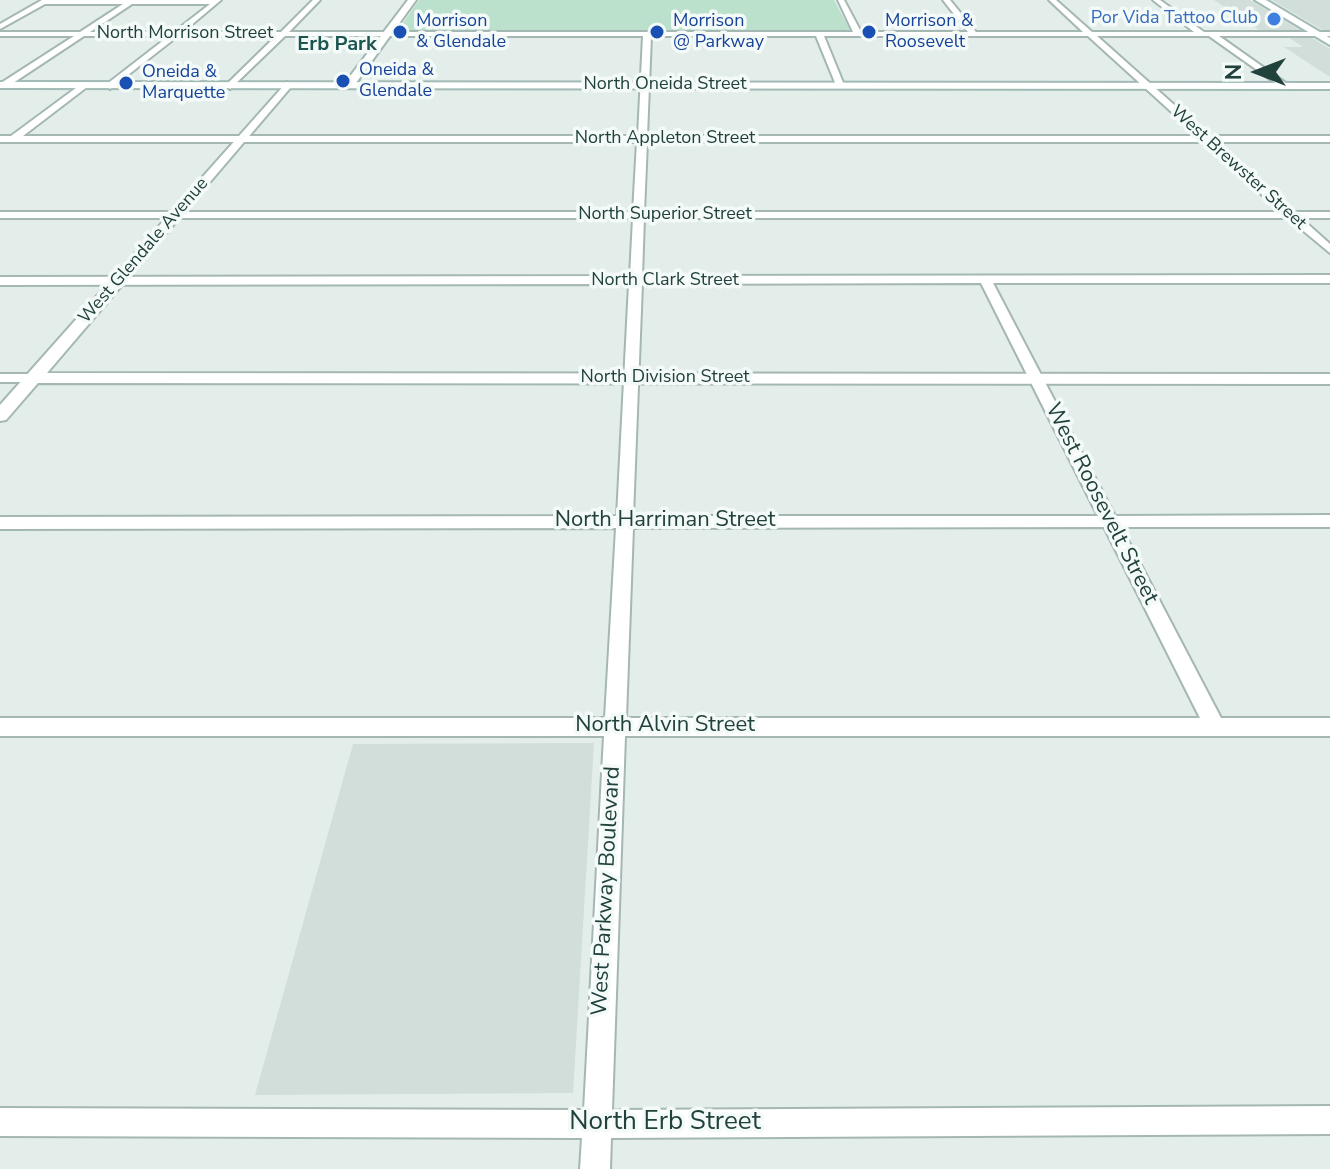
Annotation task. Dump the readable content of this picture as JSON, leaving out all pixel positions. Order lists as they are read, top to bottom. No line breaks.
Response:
{"streets":{"main road":["North Oneida Street"],"street":["North Morrison Street","North Appleton Street","West Brewster Street","North Superior Street","West Glendale Avenue","North Clark Street","North Division Street","West Roosevelt Street","North Harriman Street","North Alvin Street","West Parkway Boulevard","North Erb Street"]},"crossings":[["North Morrison Street","West Brewster Street"],["North Morrison Street","West Parkway Boulevard"],["North Oneida Street","West Brewster Street"],["North Oneida Street","West Glendale Avenue"],["North Oneida Street","West Parkway Boulevard"],["North Appleton Street","West Brewster Street"],["North Appleton Street","West Glendale Avenue"],["North Appleton Street","West Parkway Boulevard"],["West Brewster Street","North Superior Street"],["North Superior Street","West Glendale Avenue"],["North Superior Street","West Parkway Boulevard"],["West Glendale Avenue","North Clark Street"],["West Glendale Avenue","North Division Street"],["North Clark Street","West Roosevelt Street"],["North Clark Street","West Parkway Boulevard"],["North Division Street","West Roosevelt Street"],["North Division Street","West Parkway Boulevard"],["West Roosevelt Street","North Harriman Street"],["West Roosevelt Street","North Alvin Street"],["North Harriman Street","West Parkway Boulevard"],["North Alvin Street","West Parkway Boulevard"],["West Parkway Boulevard","North Erb Street"]],"districts":["Erb Park"],"places":["Por Vida Tattoo Club","Morrison & Glendale","Morrison @ Parkway","Morrison & Roosevelt","Oneida & Glendale","Oneida & Marquette"],"north":"left"}
